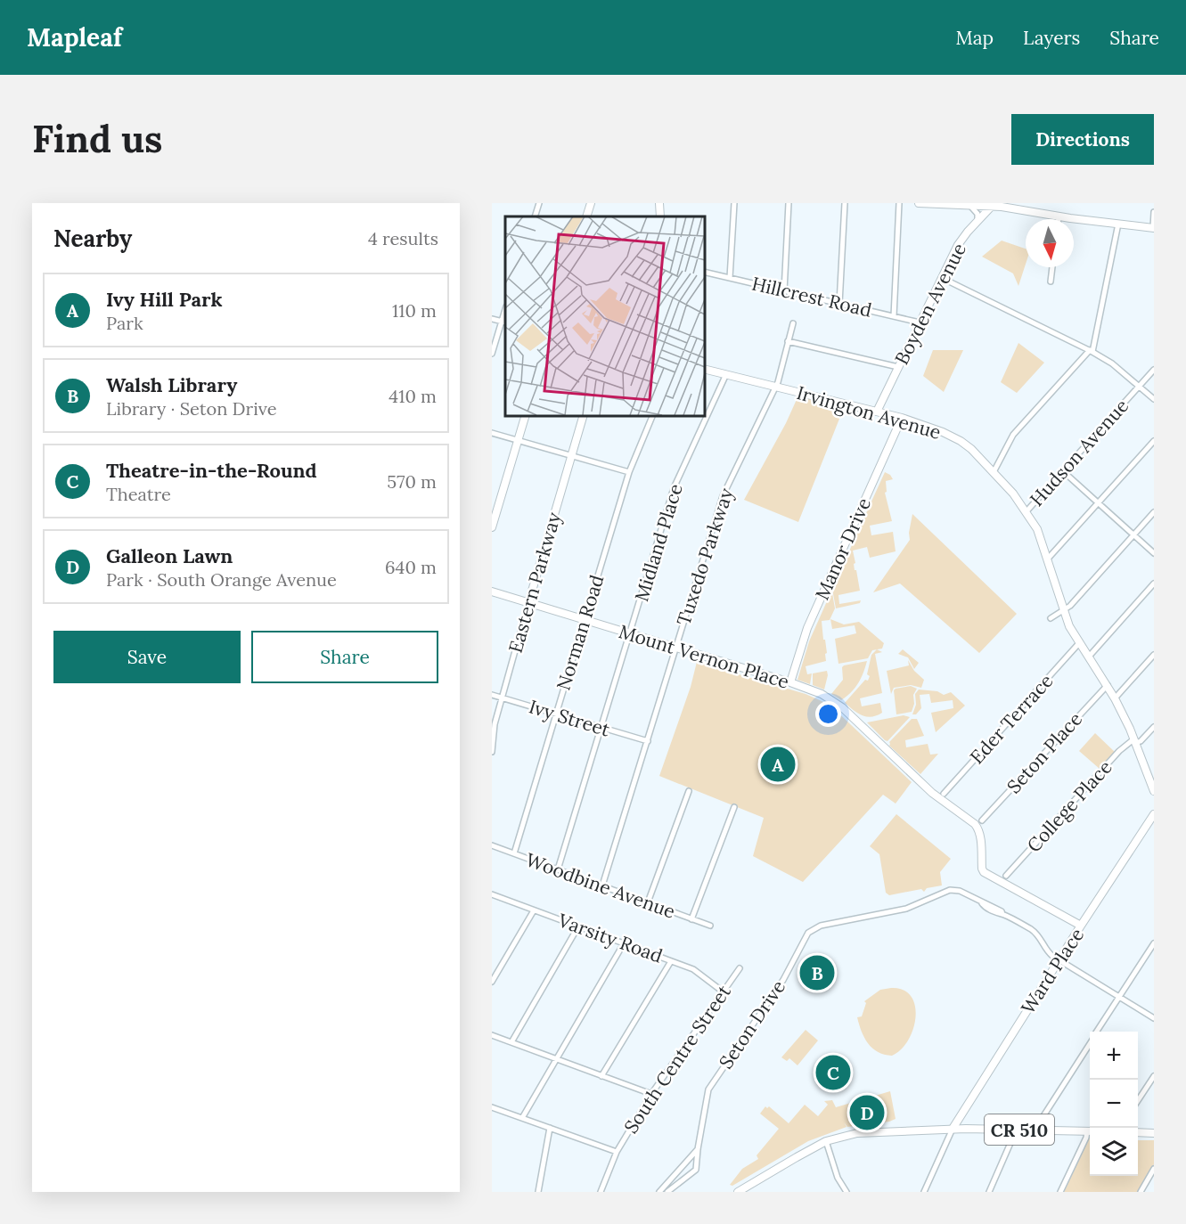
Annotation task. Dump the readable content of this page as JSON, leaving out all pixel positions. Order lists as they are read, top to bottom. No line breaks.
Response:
{"streets":{"main road":["CR 510"],"street":["Hillcrest Road","Boyden Avenue","Irvington Avenue","Hudson Avenue","Midland Place","Manor Drive","Tuxedo Parkway","Eastern Parkway","Norman Road","Mount Vernon Place","Ivy Street","Eder Terrace","Seton Place","College Place","Woodbine Avenue","Varsity Road","Ward Place","Seton Drive","South Centre Street"]},"crossings":[["Hillcrest Road","Boyden Avenue"],["Boyden Avenue","Irvington Avenue"],["Irvington Avenue","Hudson Avenue"],["Irvington Avenue","Midland Place"],["Irvington Avenue","Manor Drive"],["Irvington Avenue","Tuxedo Parkway"],["Irvington Avenue","Eder Terrace"],["Irvington Avenue","Seton Place"],["Irvington Avenue","College Place"],["Midland Place","Mount Vernon Place"],["Midland Place","Ivy Street"],["Midland Place","Woodbine Avenue"],["Manor Drive","Mount Vernon Place"],["Tuxedo Parkway","Mount Vernon Place"],["Tuxedo Parkway","Ivy Street"],["Tuxedo Parkway","Woodbine Avenue"],["Eastern Parkway","Mount Vernon Place"],["Eastern Parkway","Ivy Street"],["Norman Road","Mount Vernon Place"],["Norman Road","Ivy Street"],["Norman Road","Woodbine Avenue"],["Mount Vernon Place","Ward Place"],["Varsity Road","South Centre Street"],["Ward Place","Seton Drive"],["Ward Place","CR 510"]],"north":"bottom","page":{"header":"Mapleaf","nav":["Map","Layers","Share"],"buttons":["Directions",["Save","Share"]],"title":"Find us","heading":["Nearby","4 results"],"list":[{"mark":"A","name":"Ivy Hill Park","note":"Park","value":"110 m"},{"mark":"B","name":"Walsh Library","note":"Library · Seton Drive","value":"410 m"},{"mark":"C","name":"Theatre-in-the-Round","note":"Theatre","value":"570 m"},{"mark":"D","name":"Galleon Lawn","note":"Park · South Orange Avenue","value":"640 m"}],"pins":["A","B","C","D"],"map_buttons":["+","−"]}}
